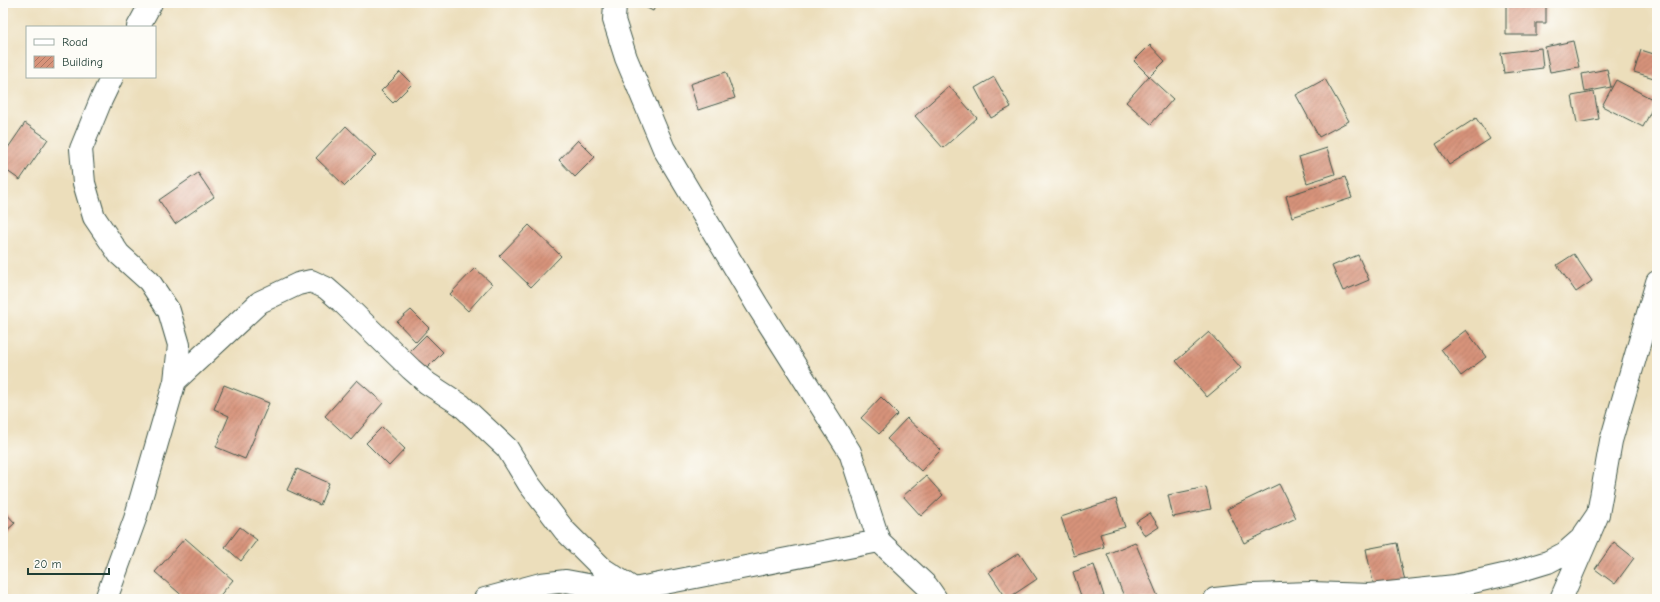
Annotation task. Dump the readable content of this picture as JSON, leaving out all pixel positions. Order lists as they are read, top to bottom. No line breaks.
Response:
{"legend":["Road","Building"],"scale_bar":"20 m"}
